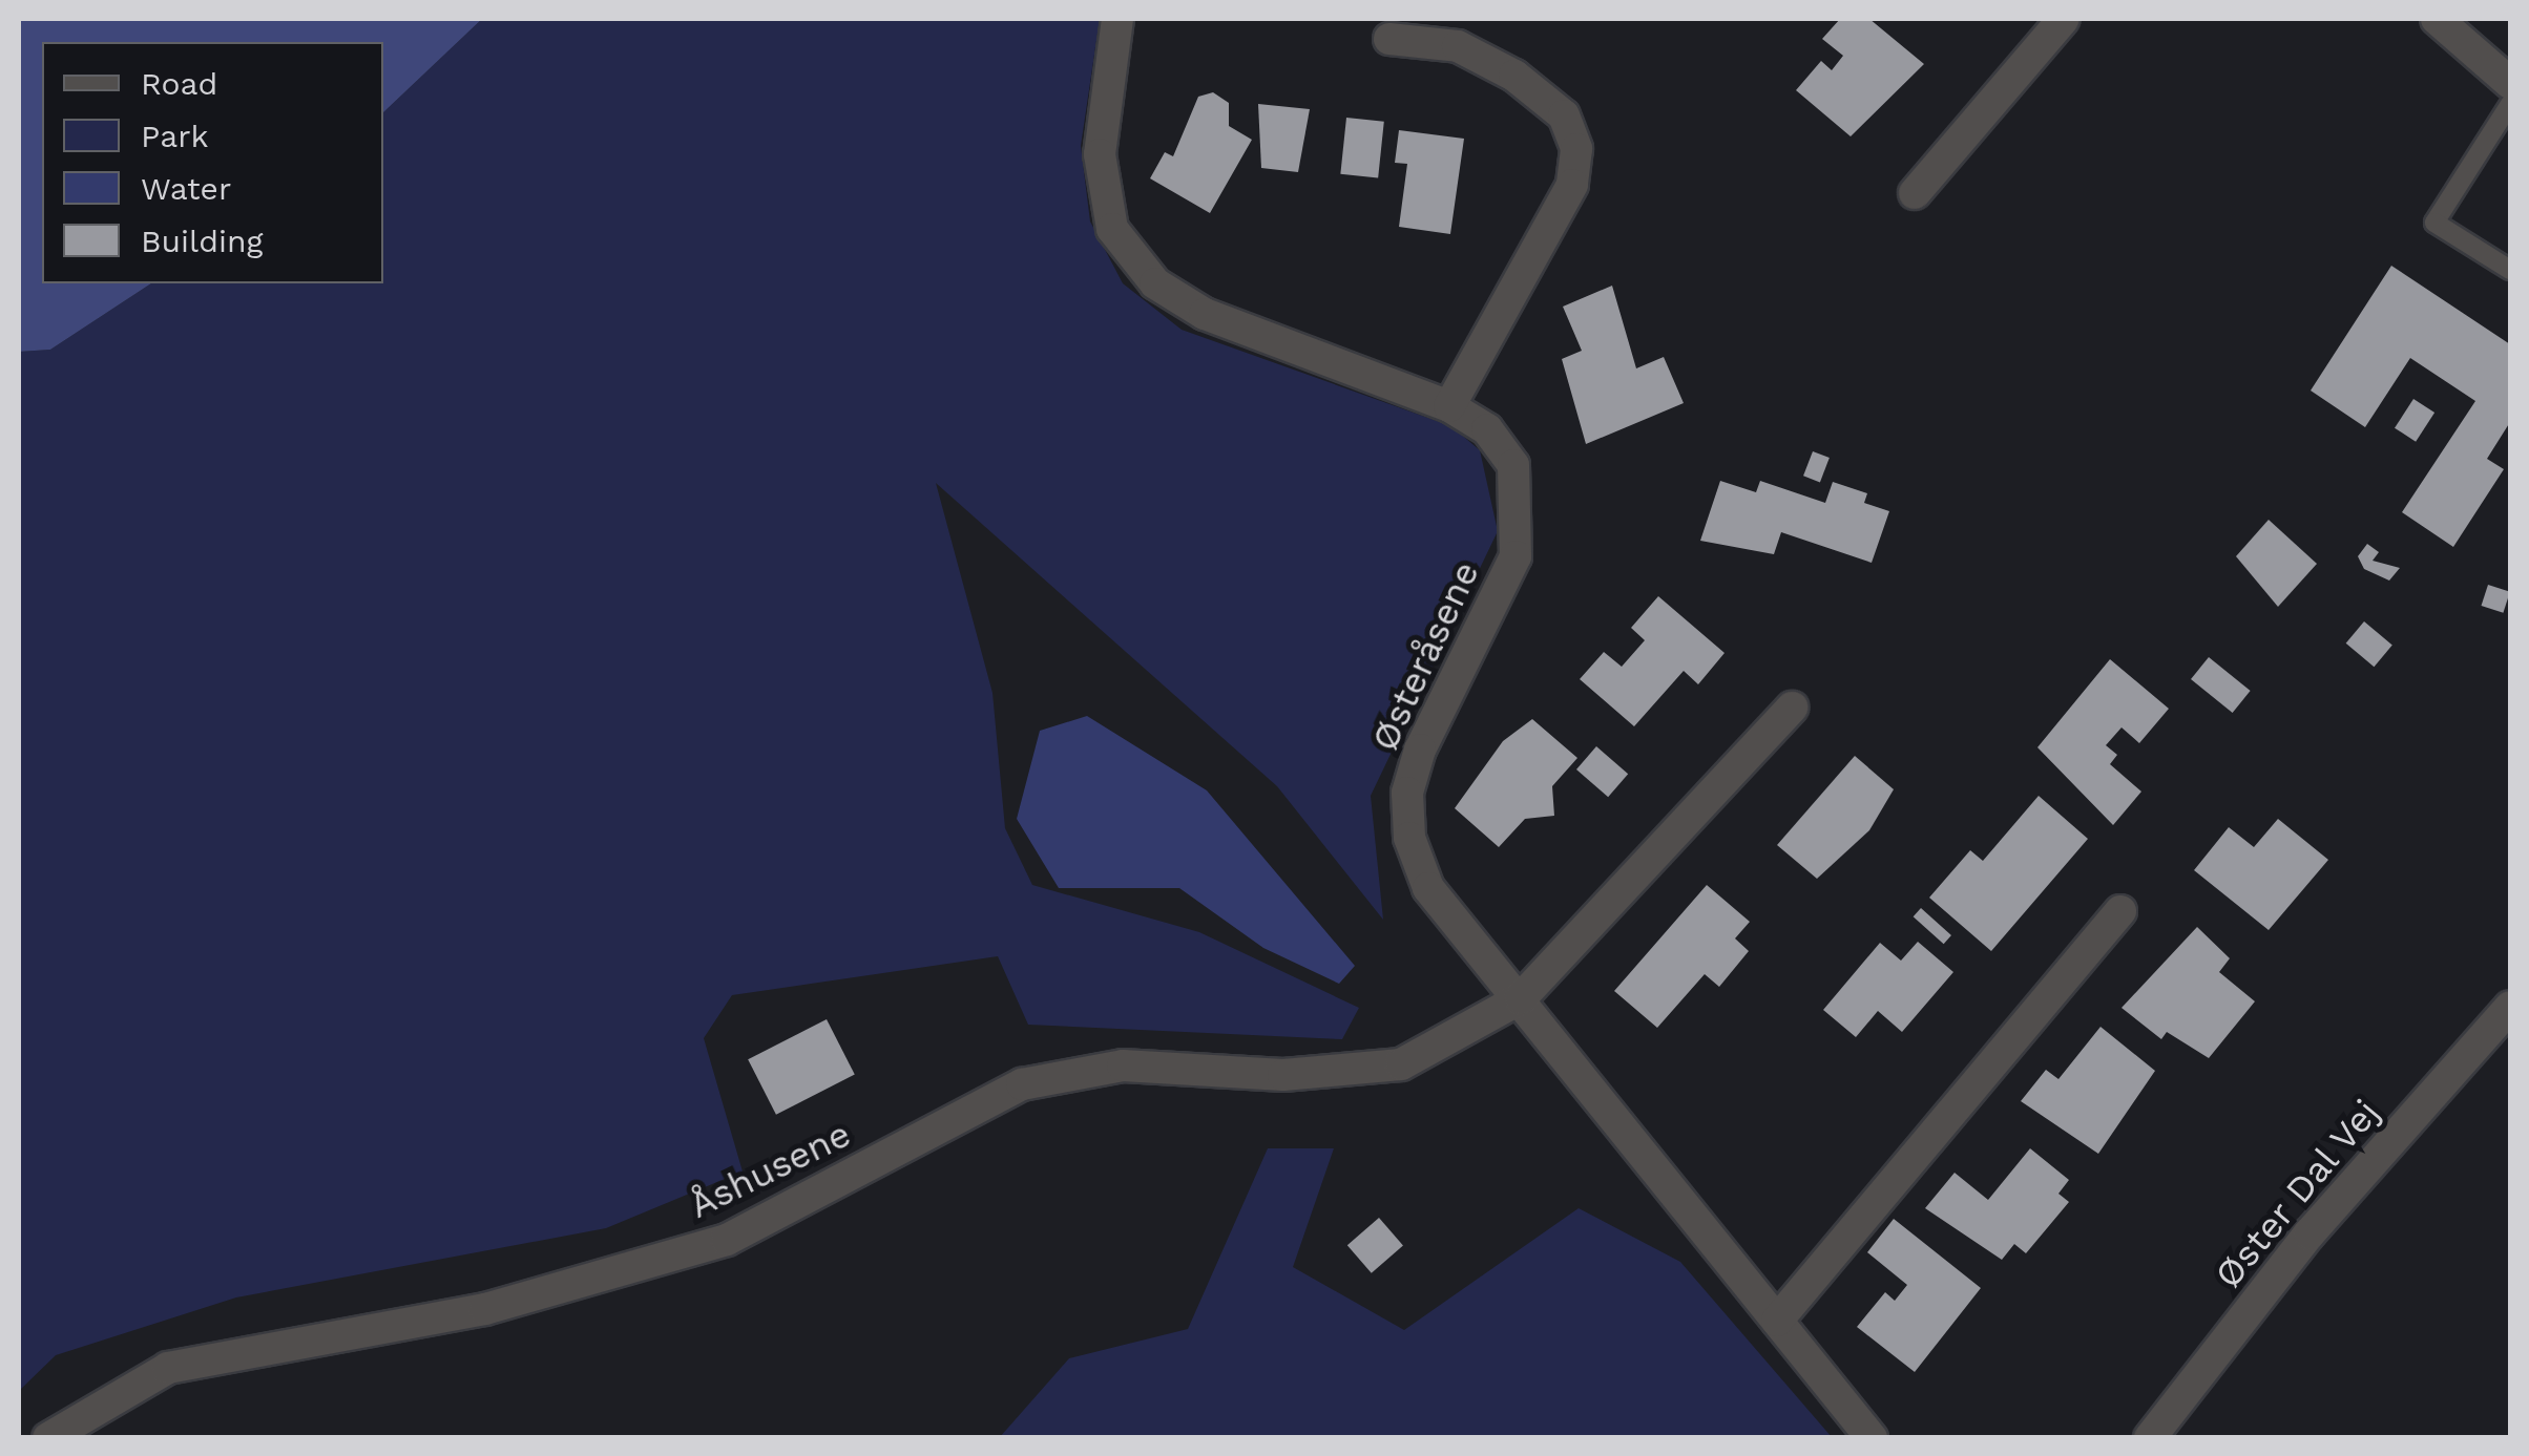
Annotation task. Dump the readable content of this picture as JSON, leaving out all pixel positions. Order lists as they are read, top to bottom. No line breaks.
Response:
{"streets":{"street":["Østeråsene","Åshusene","Øster Dal Vej"]},"crossings":[["Østeråsene","Åshusene"]],"legend":["Road","Park","Water","Building"]}
